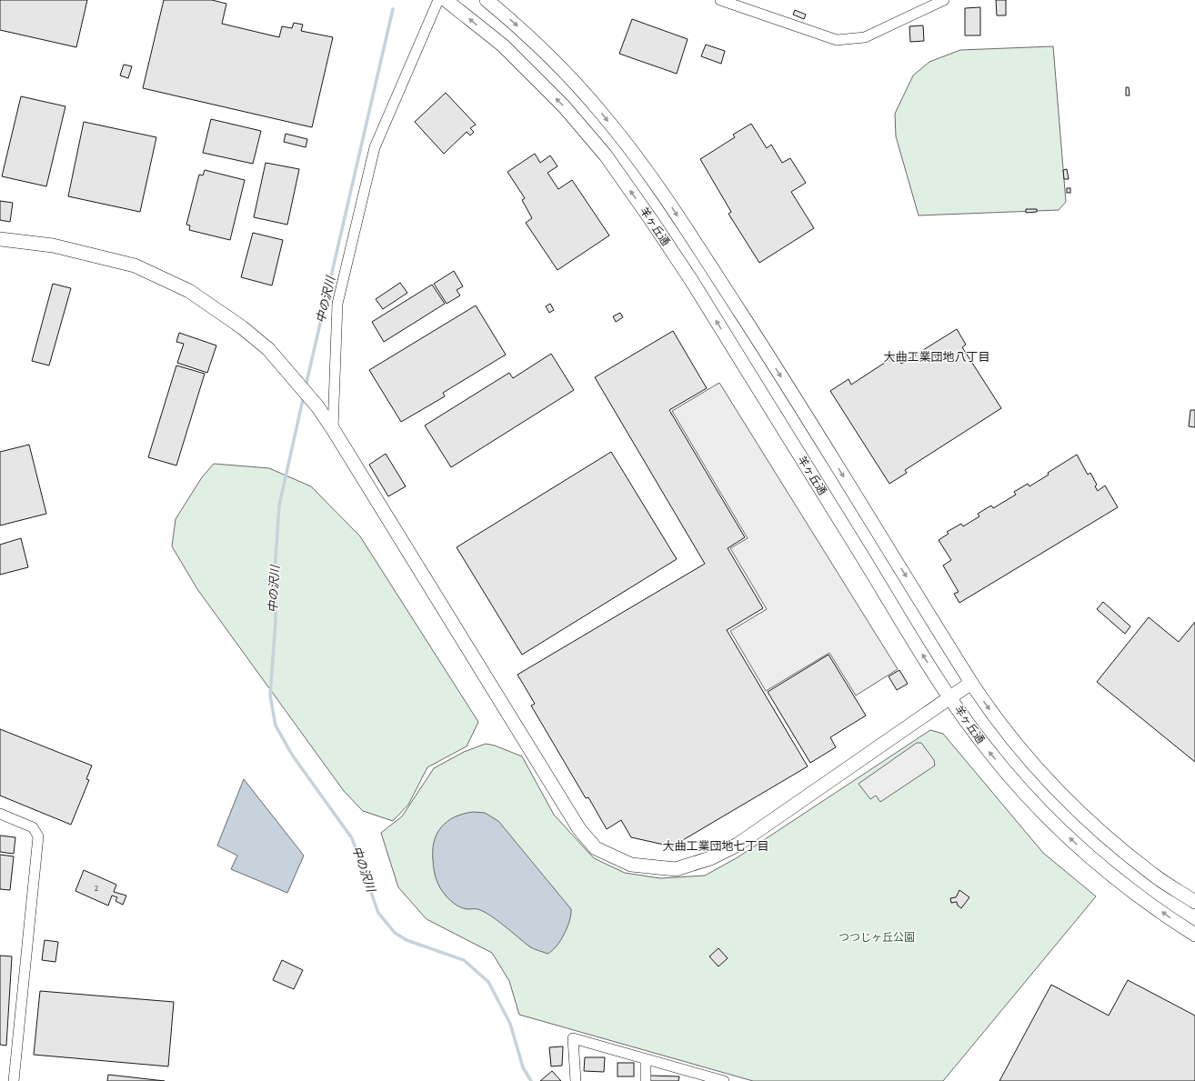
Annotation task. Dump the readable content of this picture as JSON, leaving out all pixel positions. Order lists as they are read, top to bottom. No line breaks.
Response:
{"streets":{"main road":["羊ヶ丘通"]},"districts":["大曲工業団地八丁目","大曲工業団地七丁目"],"water":["中の沢川"],"parks":["つつじヶ丘公園"],"house_numbers":["2"]}
